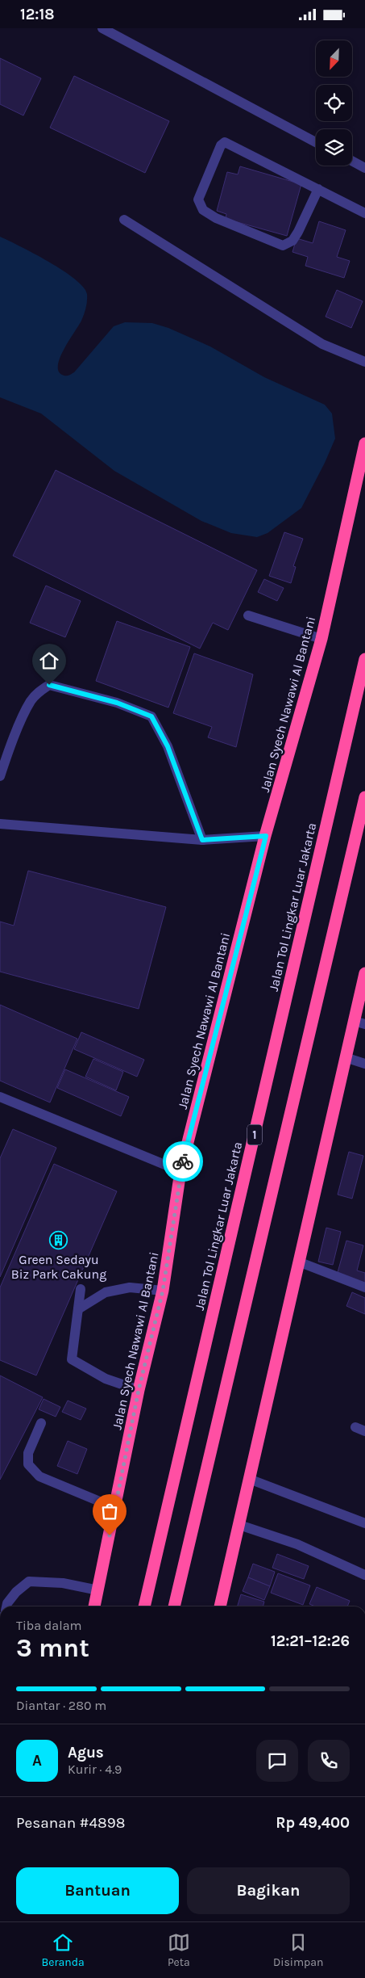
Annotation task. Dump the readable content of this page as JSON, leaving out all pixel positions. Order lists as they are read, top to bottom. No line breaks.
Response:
{"streets":{"highway":["Jalan Syech Nawawi Al Bantani","Jalan Tol Lingkar Luar Jakarta","1"]},"places":{"building":["Green Sedayu Biz Park Cakung"]},"north":"bottom left","page":{"status":"12:18","heading":["3 mnt","Tiba dalam","12:21–12:26"],"panel":["Agus","Kurir · 4.9","Pesanan #4898","Rp 49,400"],"bar":"Diantar · 280 m","round":"A","buttons":["Bantuan","Bagikan"],"tabs":["Beranda","Peta","Disimpan"]}}
